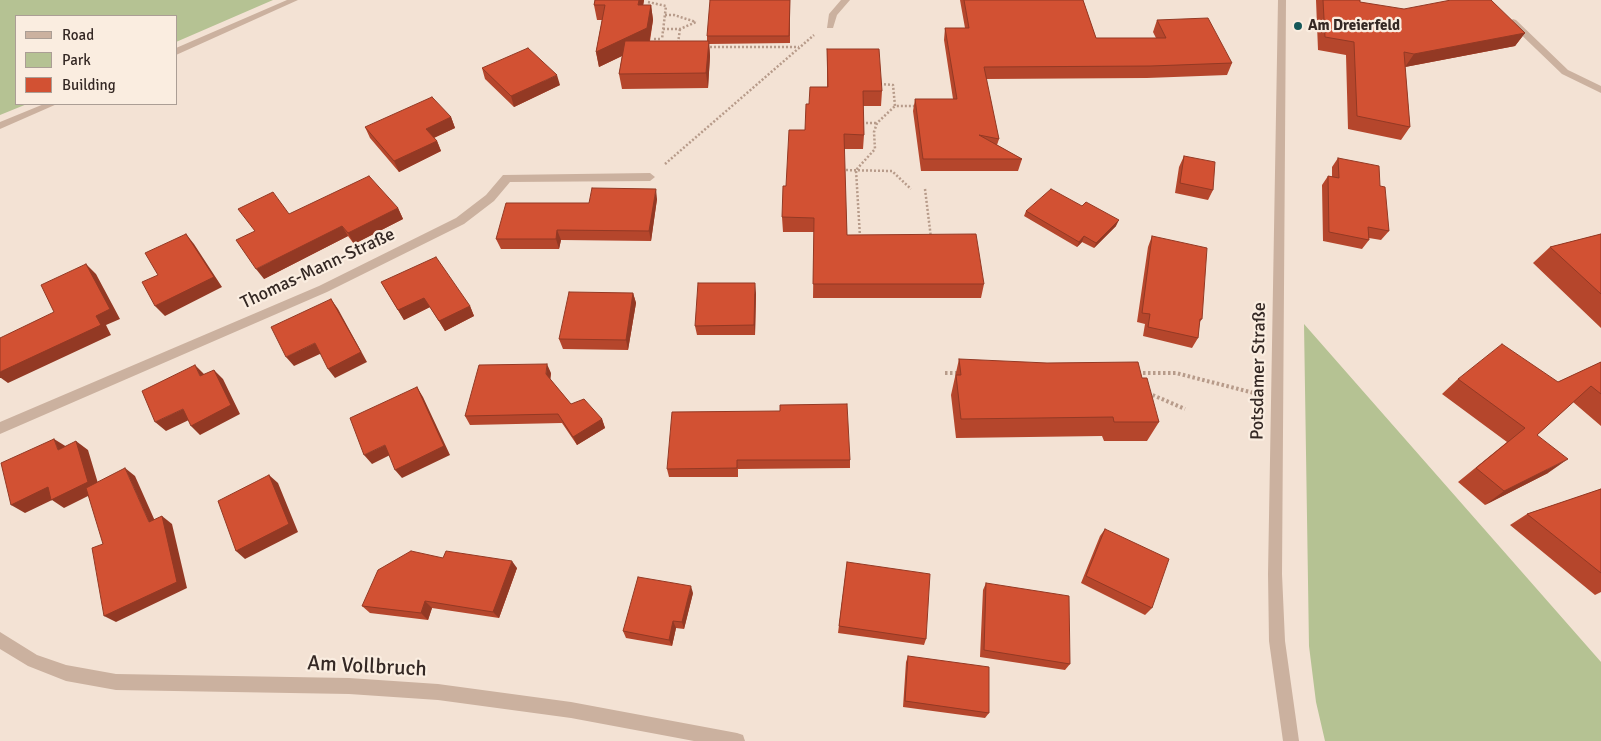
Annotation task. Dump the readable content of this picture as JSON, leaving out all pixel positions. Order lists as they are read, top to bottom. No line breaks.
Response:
{"streets":{"street":["Thomas-Mann-Straße","Potsdamer Straße","Am Vollbruch"]},"places":["Am Dreierfeld"],"legend":["Road","Park","Building"]}
